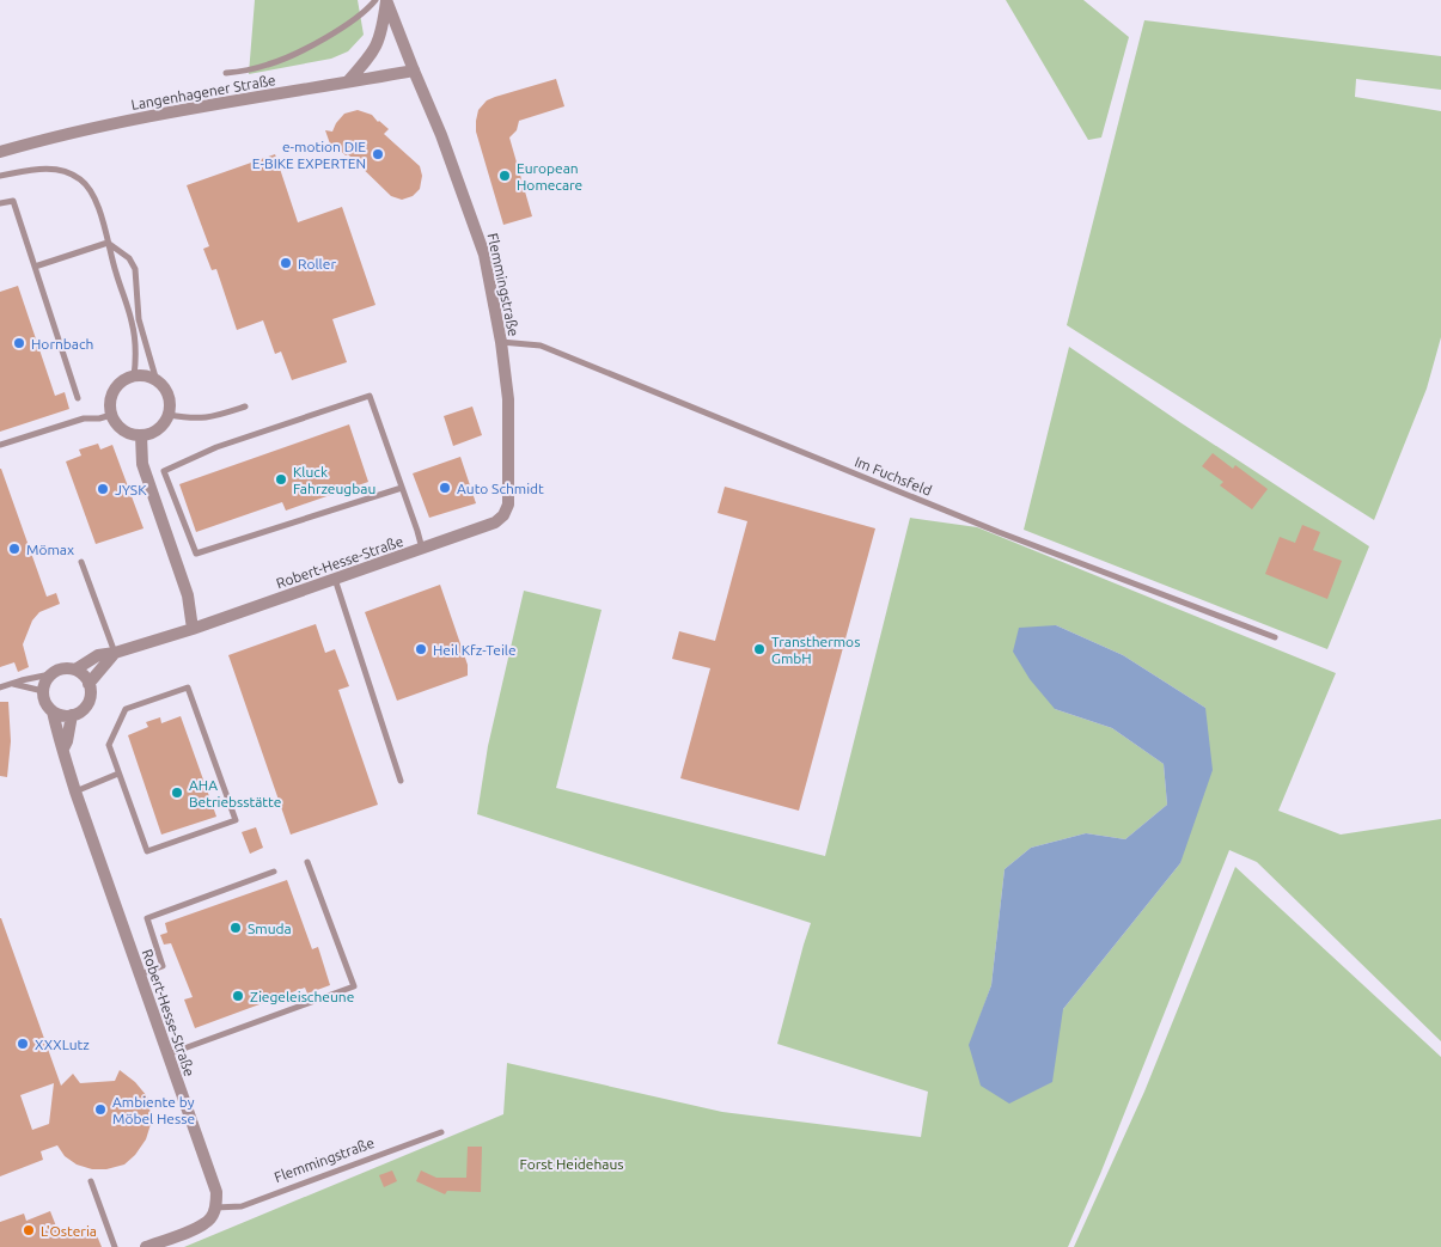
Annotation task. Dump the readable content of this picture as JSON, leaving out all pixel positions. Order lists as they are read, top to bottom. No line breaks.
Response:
{"streets":{"street":["Langenhagener Straße","Flemmingstraße","Robert-Hesse-Straße"],"lane":["Im Fuchsfeld"]},"crossings":[["Langenhagener Straße","Flemmingstraße"],["Flemmingstraße","Im Fuchsfeld"],["Flemmingstraße","Robert-Hesse-Straße"]],"parks":["Forst Heidehaus"],"places":["e-motion DIE E-BIKE EXPERTEN","European Homecare","Roller","Hornbach","Kluck Fahrzeugbau","Auto Schmidt","JYSK","Mömax","Heil Kfz-Teile","Transthermos GmbH","AHA Betriebsstätte","Smuda","Ziegeleischeune","XXXLutz","Ambiente by Möbel Hesse","L'Osteria"]}
